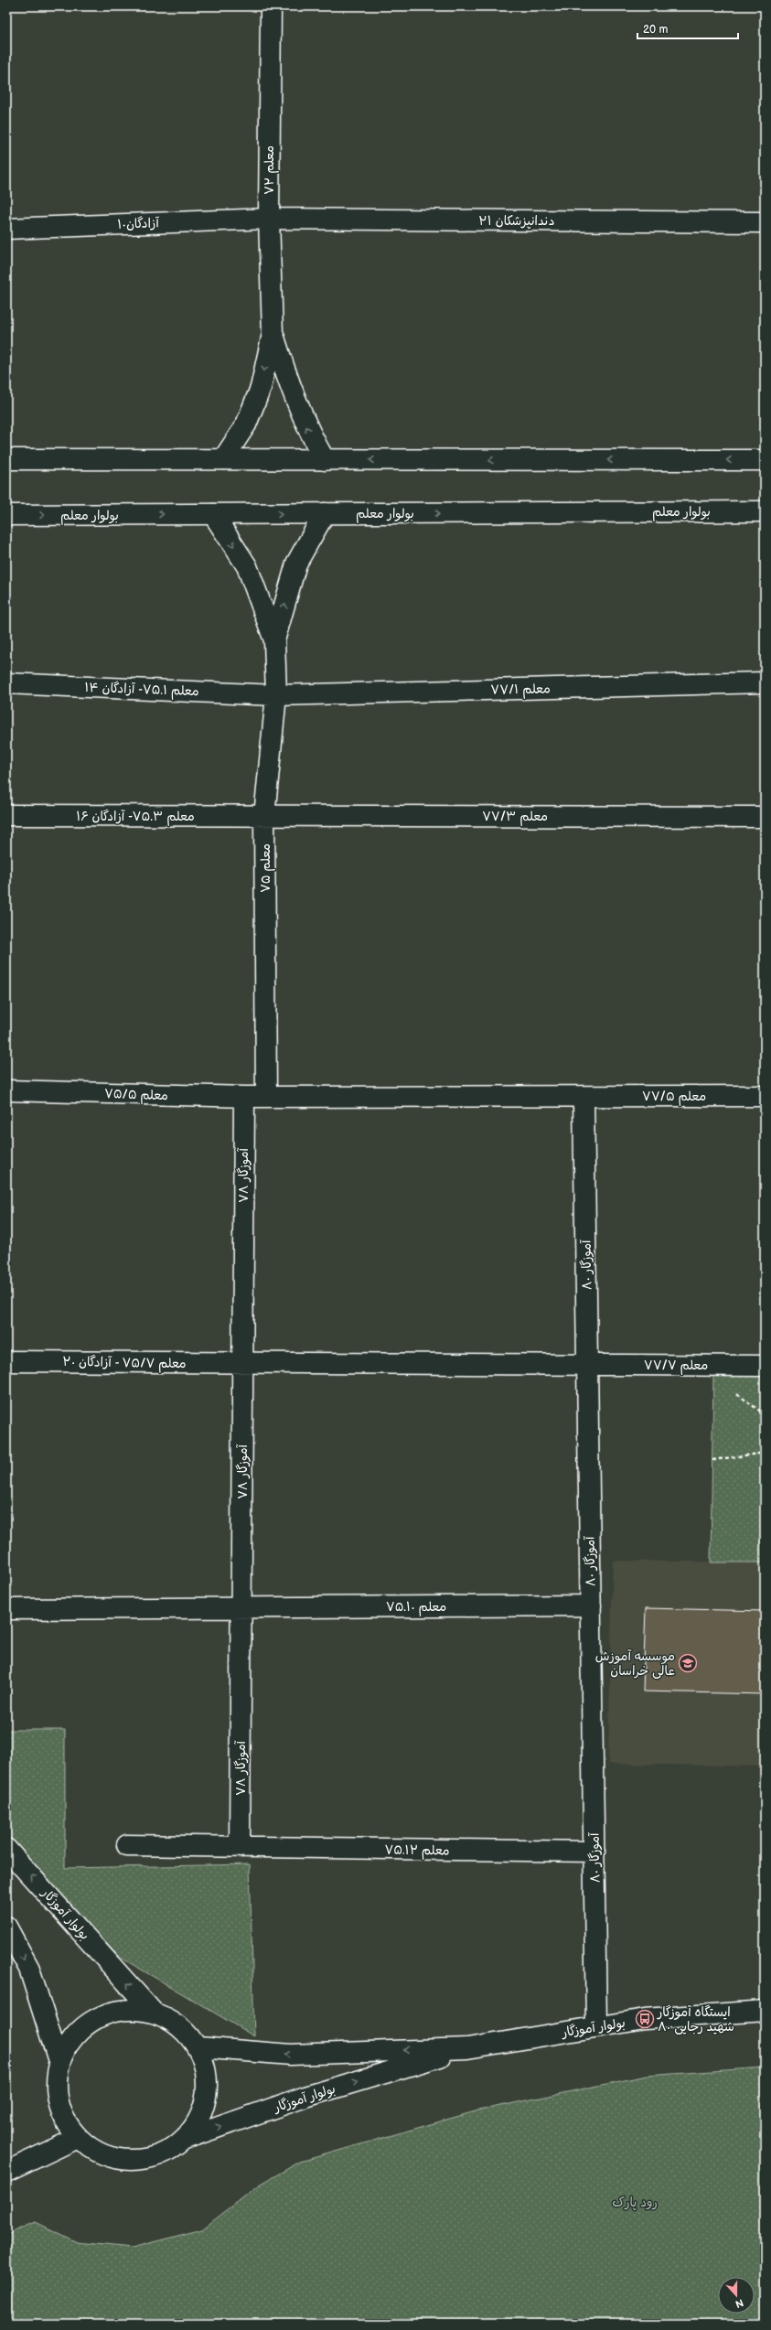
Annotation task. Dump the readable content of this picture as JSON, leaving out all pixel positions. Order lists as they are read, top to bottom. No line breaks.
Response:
{"streets":{"street":["معلم ۷۲","دندانپزشکان ۲۱","آزادگان۱۰","بولوار معلم","معلم ۷۵.۱- آزادگان ۱۴","معلم ۷۷/۱","معلم ۷۵.۳- آزادگان ۱۶","معلم ۷۷/۳","معلم ۷۵","معلم ۷۵/۵","معلم ۷۷/۵","آموزگار ۷۸","آموزگار ۸۰","معلم ۷۵/۷ - آزادگان ۲۰","معلم ۷۷/۷","معلم ۷۵.۱۰","معلم ۷۵.۱۲","بولوار آموزگار"]},"crossings":[["معلم ۷۲","دندانپزشکان ۲۱"],["معلم ۷۲","آزادگان۱۰"],["دندانپزشکان ۲۱","آزادگان۱۰"],["معلم ۷۵.۱- آزادگان ۱۴","معلم ۷۷/۱"],["معلم ۷۵.۱- آزادگان ۱۴","معلم ۷۵"],["معلم ۷۷/۱","معلم ۷۵"],["معلم ۷۵.۳- آزادگان ۱۶","معلم ۷۷/۳"],["معلم ۷۵.۳- آزادگان ۱۶","معلم ۷۵"],["معلم ۷۷/۳","معلم ۷۵"],["معلم ۷۵","معلم ۷۵/۵"],["معلم ۷۵","معلم ۷۷/۵"],["معلم ۷۵/۵","معلم ۷۷/۵"],["معلم ۷۵/۵","آموزگار ۷۸"],["معلم ۷۷/۵","آموزگار ۸۰"],["آموزگار ۷۸","معلم ۷۵/۷ - آزادگان ۲۰"],["آموزگار ۷۸","معلم ۷۵.۱۰"],["آموزگار ۷۸","معلم ۷۵.۱۲"],["آموزگار ۸۰","معلم ۷۵/۷ - آزادگان ۲۰"],["آموزگار ۸۰","معلم ۷۷/۷"],["آموزگار ۸۰","معلم ۷۵.۱۰"],["آموزگار ۸۰","معلم ۷۵.۱۲"],["آموزگار ۸۰","بولوار آموزگار"],["معلم ۷۵/۷ - آزادگان ۲۰","معلم ۷۷/۷"]],"parks":["رود پارک"],"places":{"school or university":["موسسه آموزش عالی خراسان"],"bus stop":["ایستگاه آموزگار شهید رجایی ۸۰"]},"scale_bar":"20 m","north":"bottom"}
